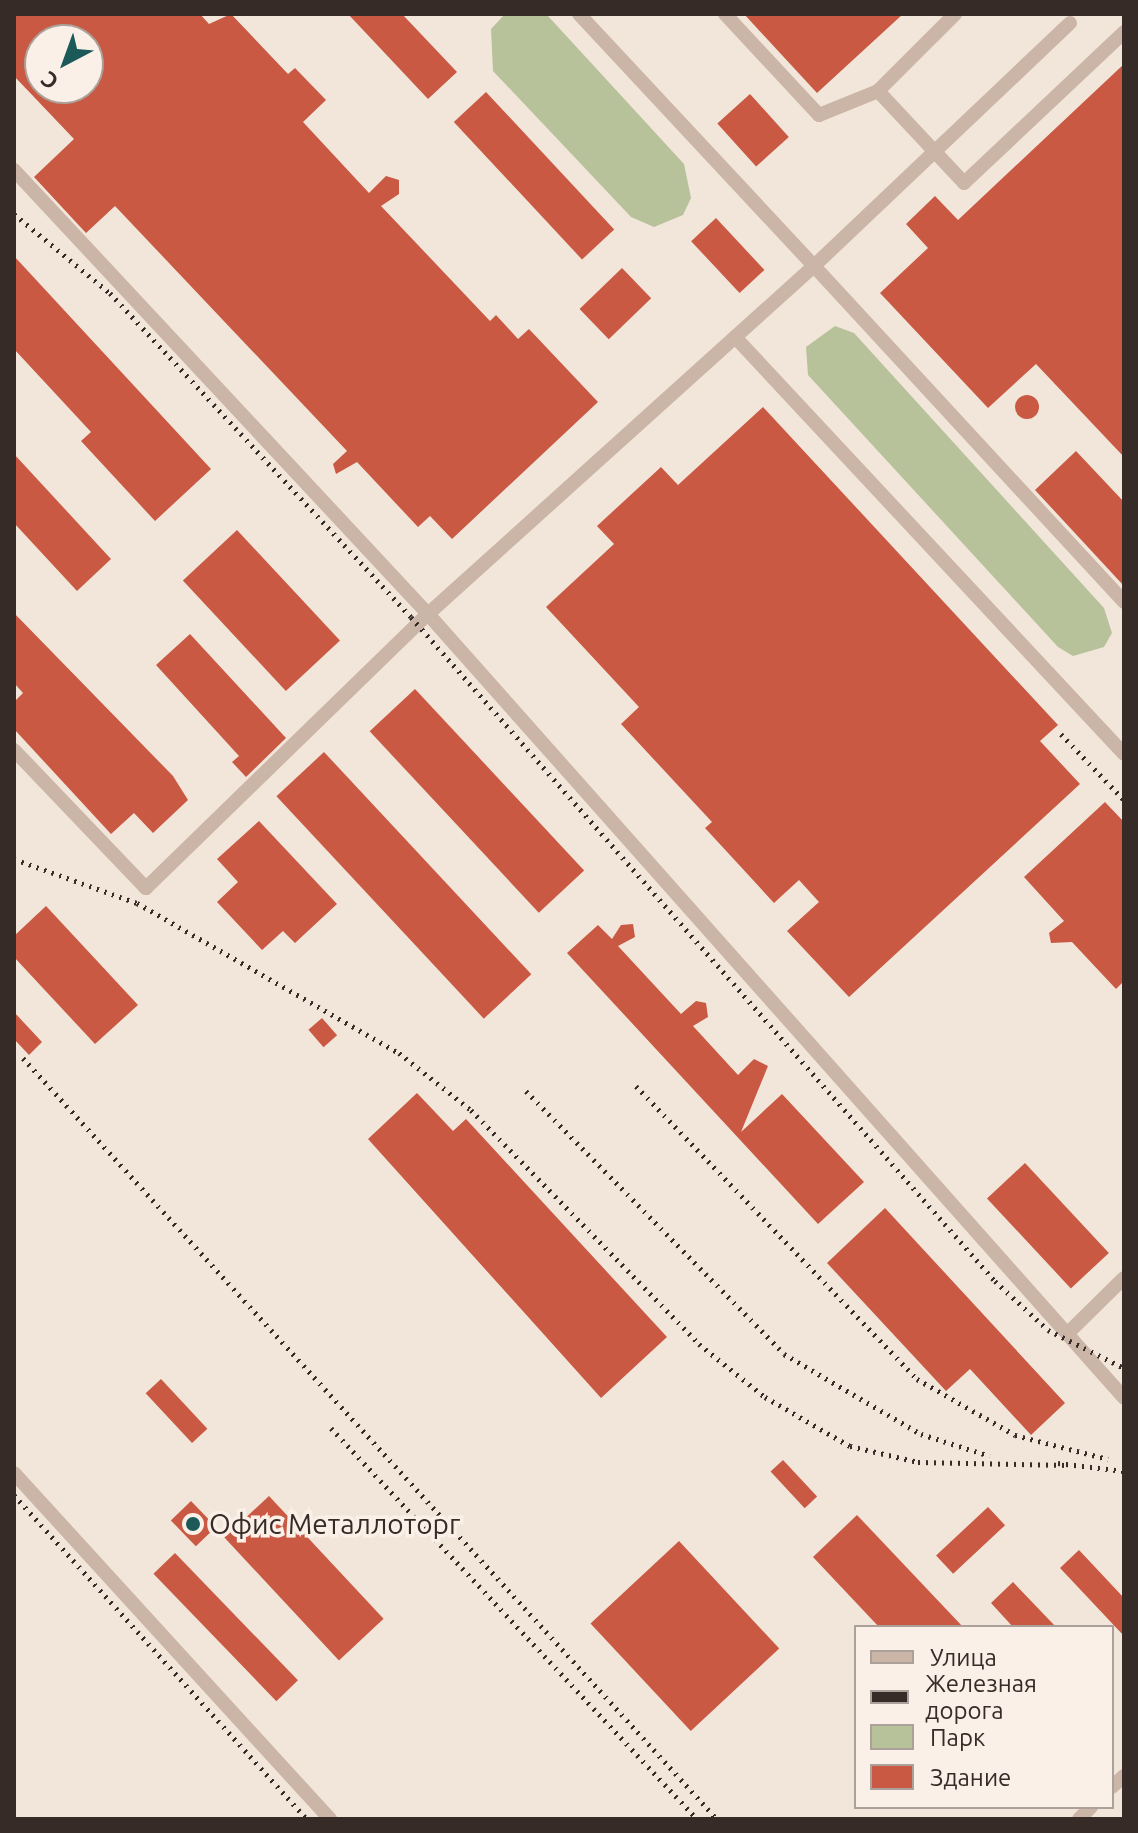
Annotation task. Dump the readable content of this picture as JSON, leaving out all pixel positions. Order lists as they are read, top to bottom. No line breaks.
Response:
{"places":["Офис Металлоторг"],"legend":["Улица","Железная дорога","Парк","Здание"],"north":"bottom left"}
